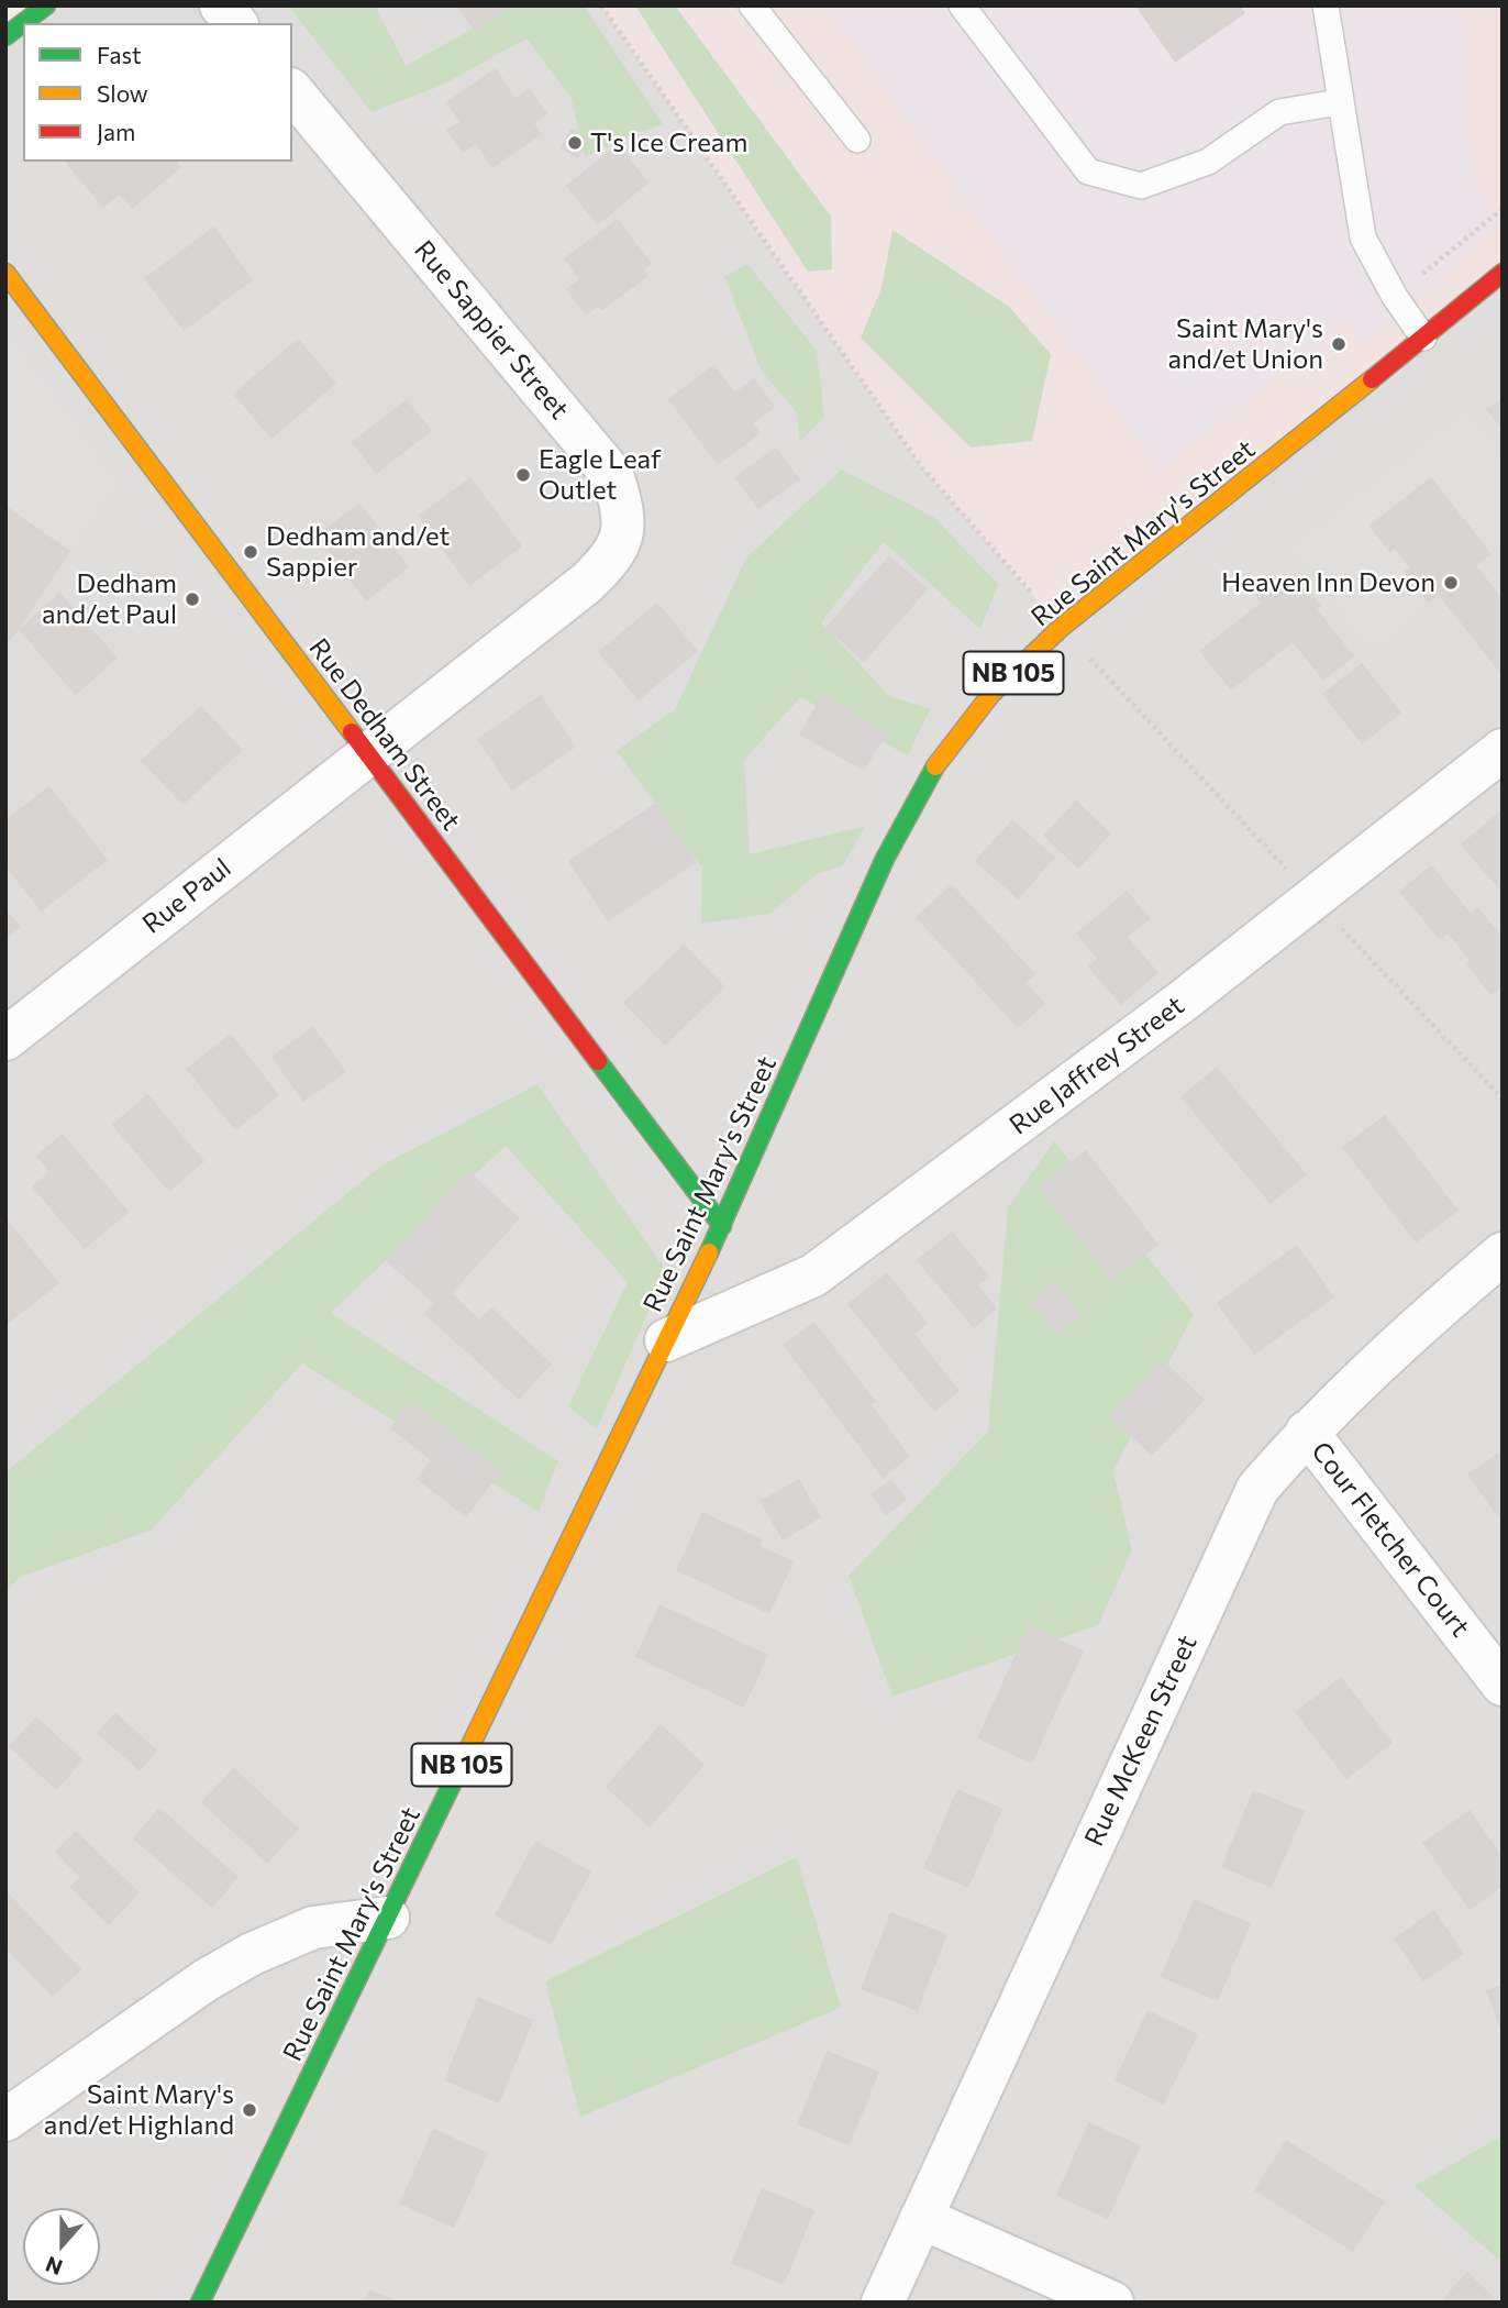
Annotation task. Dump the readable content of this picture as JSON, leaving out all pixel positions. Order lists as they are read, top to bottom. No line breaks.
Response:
{"streets":{"main road":["Rue Saint Mary's Street","NB 105","Rue Dedham Street"],"street":["Rue Sappier Street","Rue Paul","Rue Jaffrey Street","Cour Fletcher Court","Rue McKeen Street"]},"crossings":[["Rue Sappier Street","Rue Dedham Street"],["Rue Sappier Street","Rue Paul"],["Rue Saint Mary's Street","Rue Dedham Street"],["Rue Saint Mary's Street","Rue Jaffrey Street"],["Rue Dedham Street","Rue Paul"],["Cour Fletcher Court","Rue McKeen Street"]],"places":["T's Ice Cream","Saint Mary's and/et Union","Eagle Leaf Outlet","Dedham and/et Sappier","Heaven Inn Devon","Dedham and/et Paul","Saint Mary's and/et Highland"],"legend":["Fast","Slow","Jam"],"north":"bottom"}
